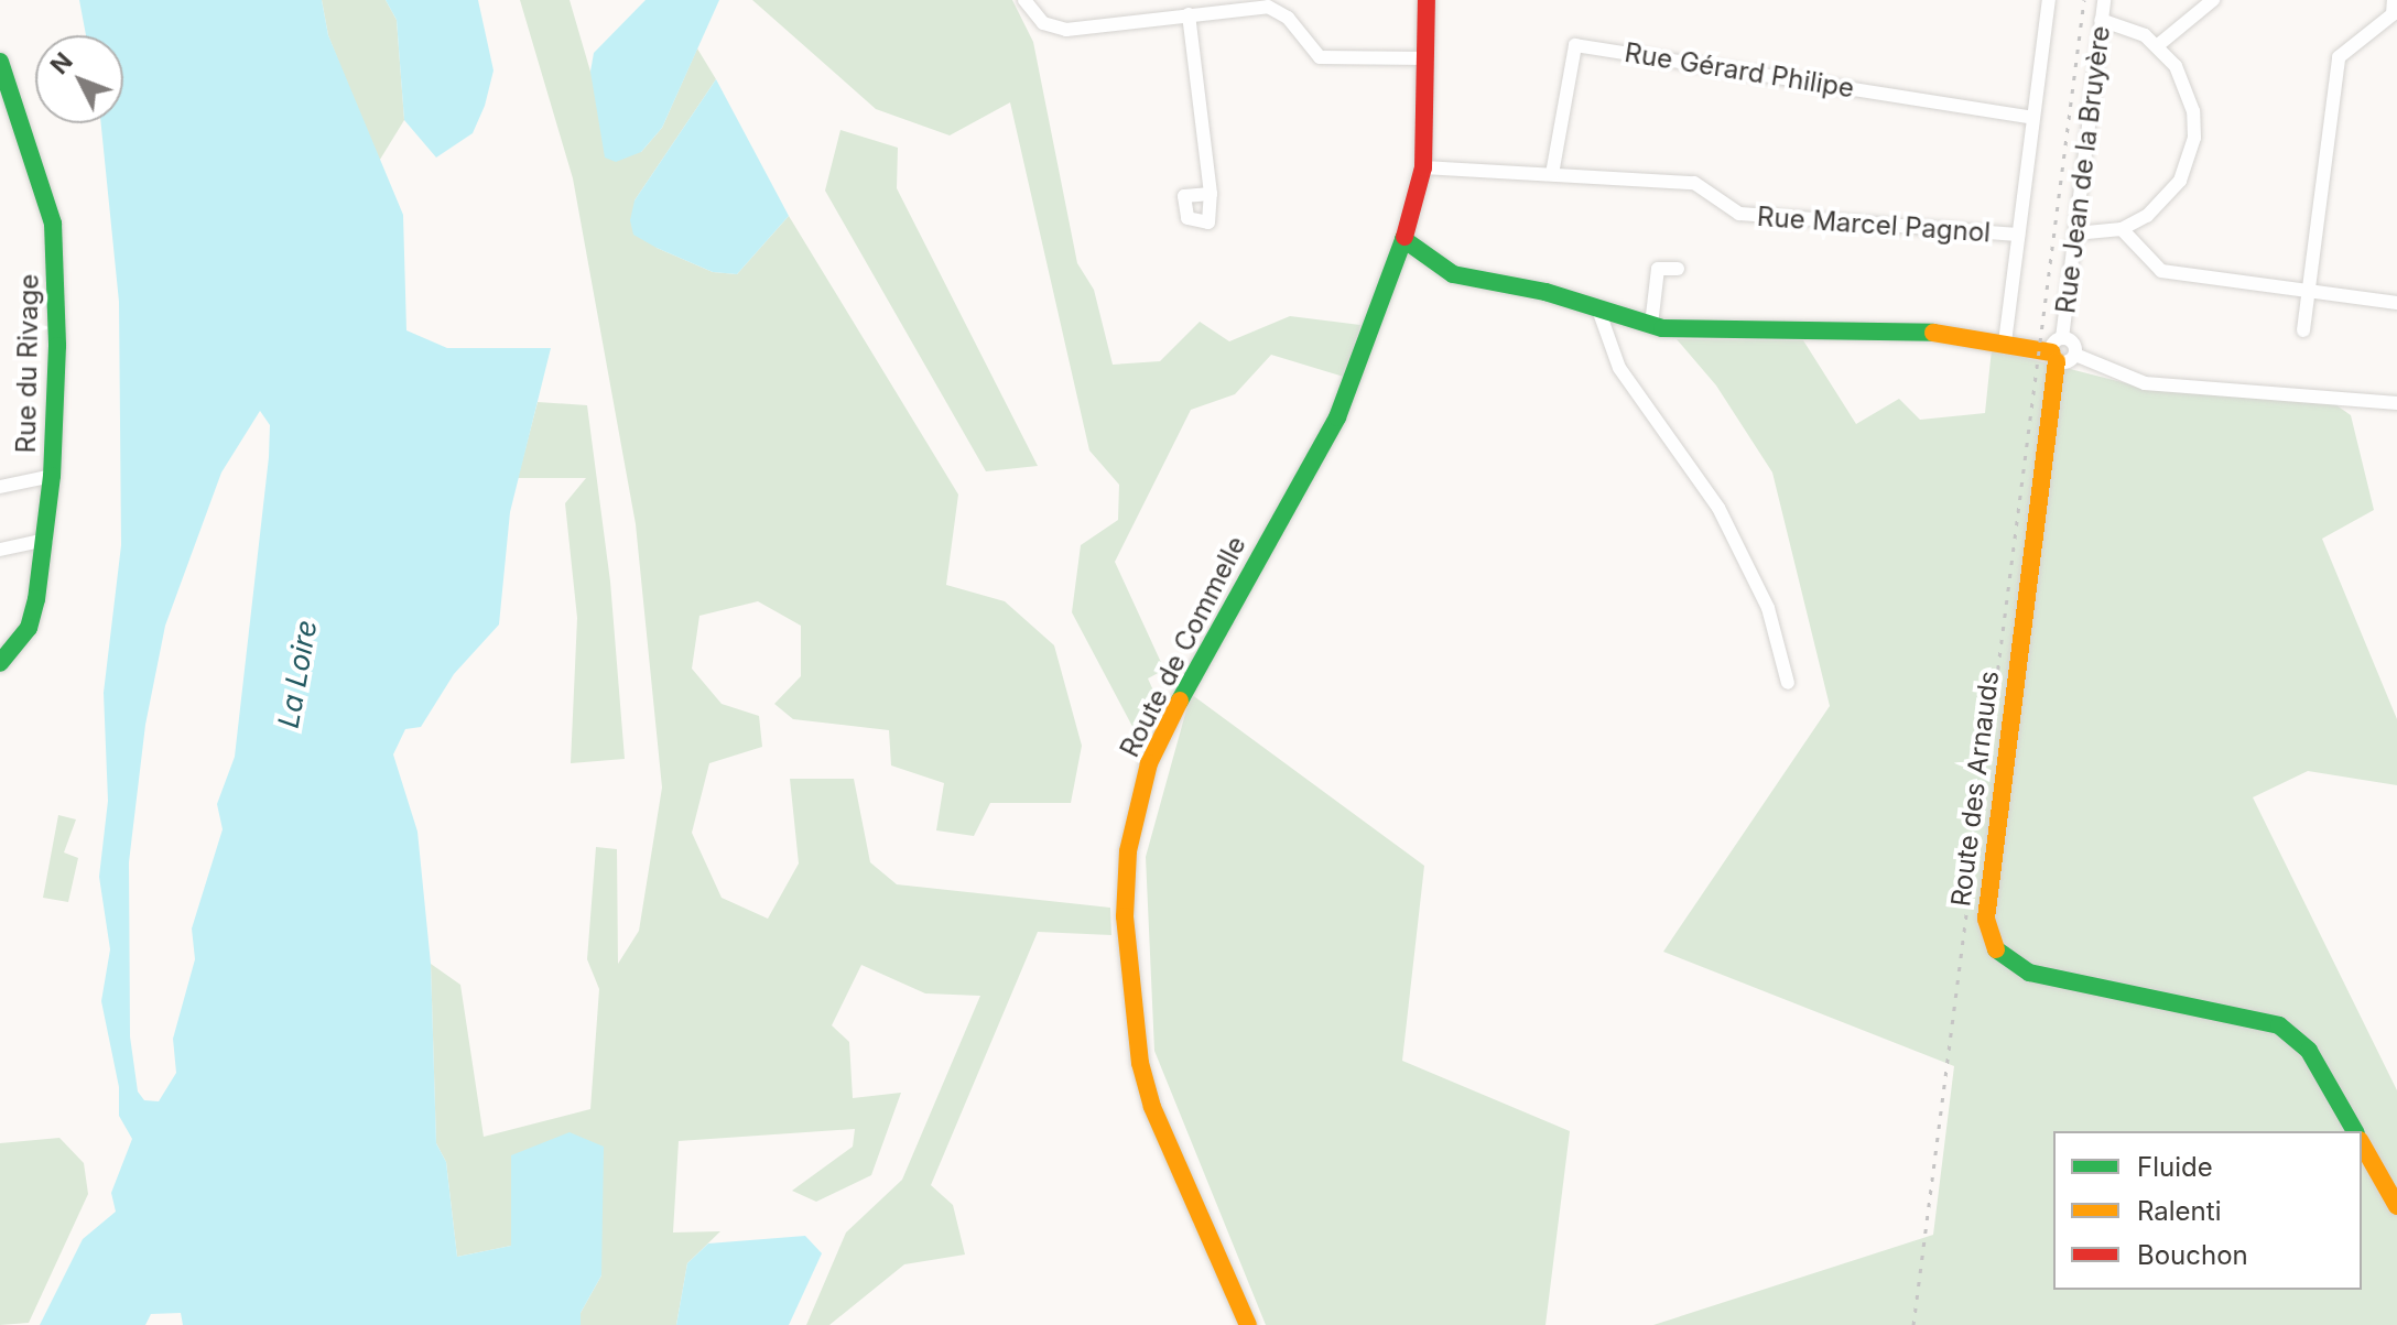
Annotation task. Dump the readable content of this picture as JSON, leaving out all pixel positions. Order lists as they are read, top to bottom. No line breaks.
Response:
{"streets":{"street":["Rue Gérard Philipe","Rue Jean de la Bruyère","Rue Marcel Pagnol","Rue du Rivage","Route de Commelle","Route des Arnauds"]},"crossings":[["Rue Gérard Philipe","Rue Marcel Pagnol"],["Rue Jean de la Bruyère","Route des Arnauds"],["Rue Marcel Pagnol","Route de Commelle"]],"water":["La Loire"],"legend":["Fluide","Ralenti","Bouchon"],"north":"top left"}
